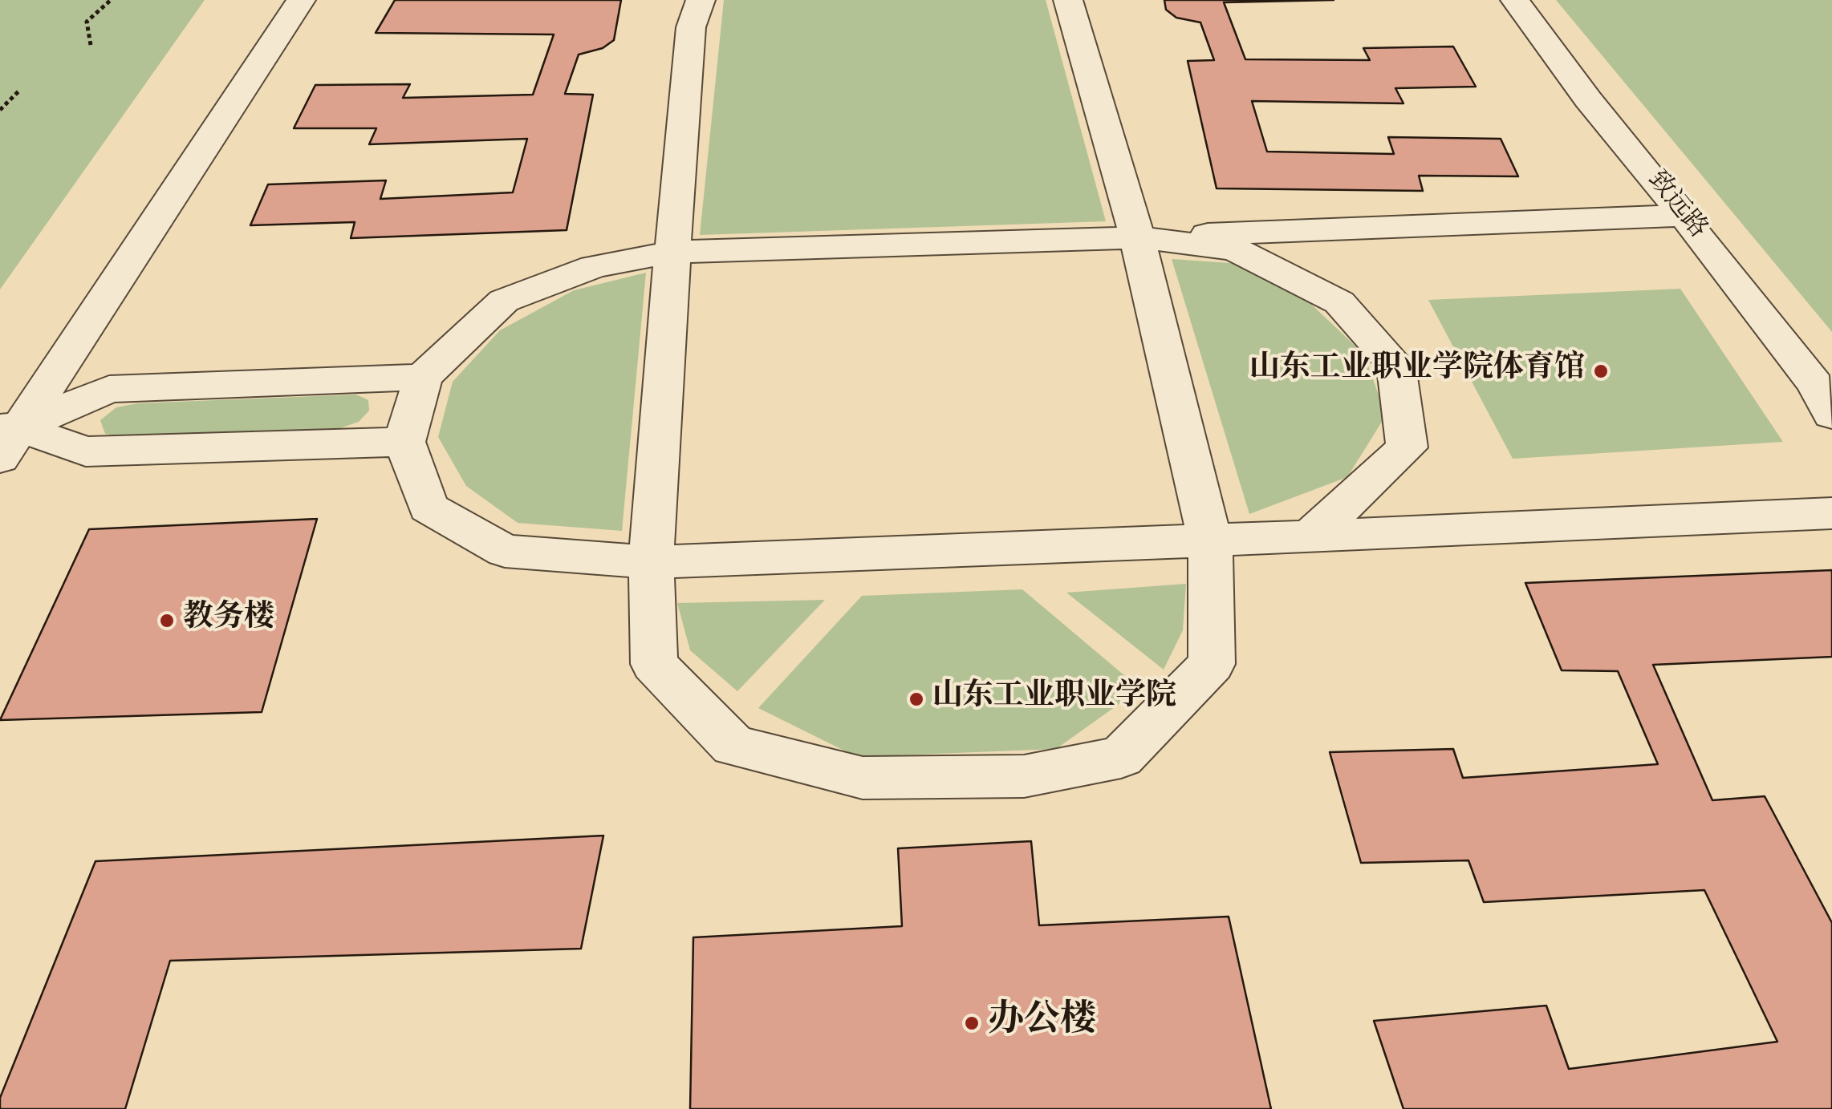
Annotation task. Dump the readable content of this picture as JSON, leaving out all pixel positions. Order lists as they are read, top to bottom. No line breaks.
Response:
{"streets":{"lane":["致远路"]},"places":["山东工业职业学院体育馆","教务楼","山东工业职业学院","办公楼"]}
